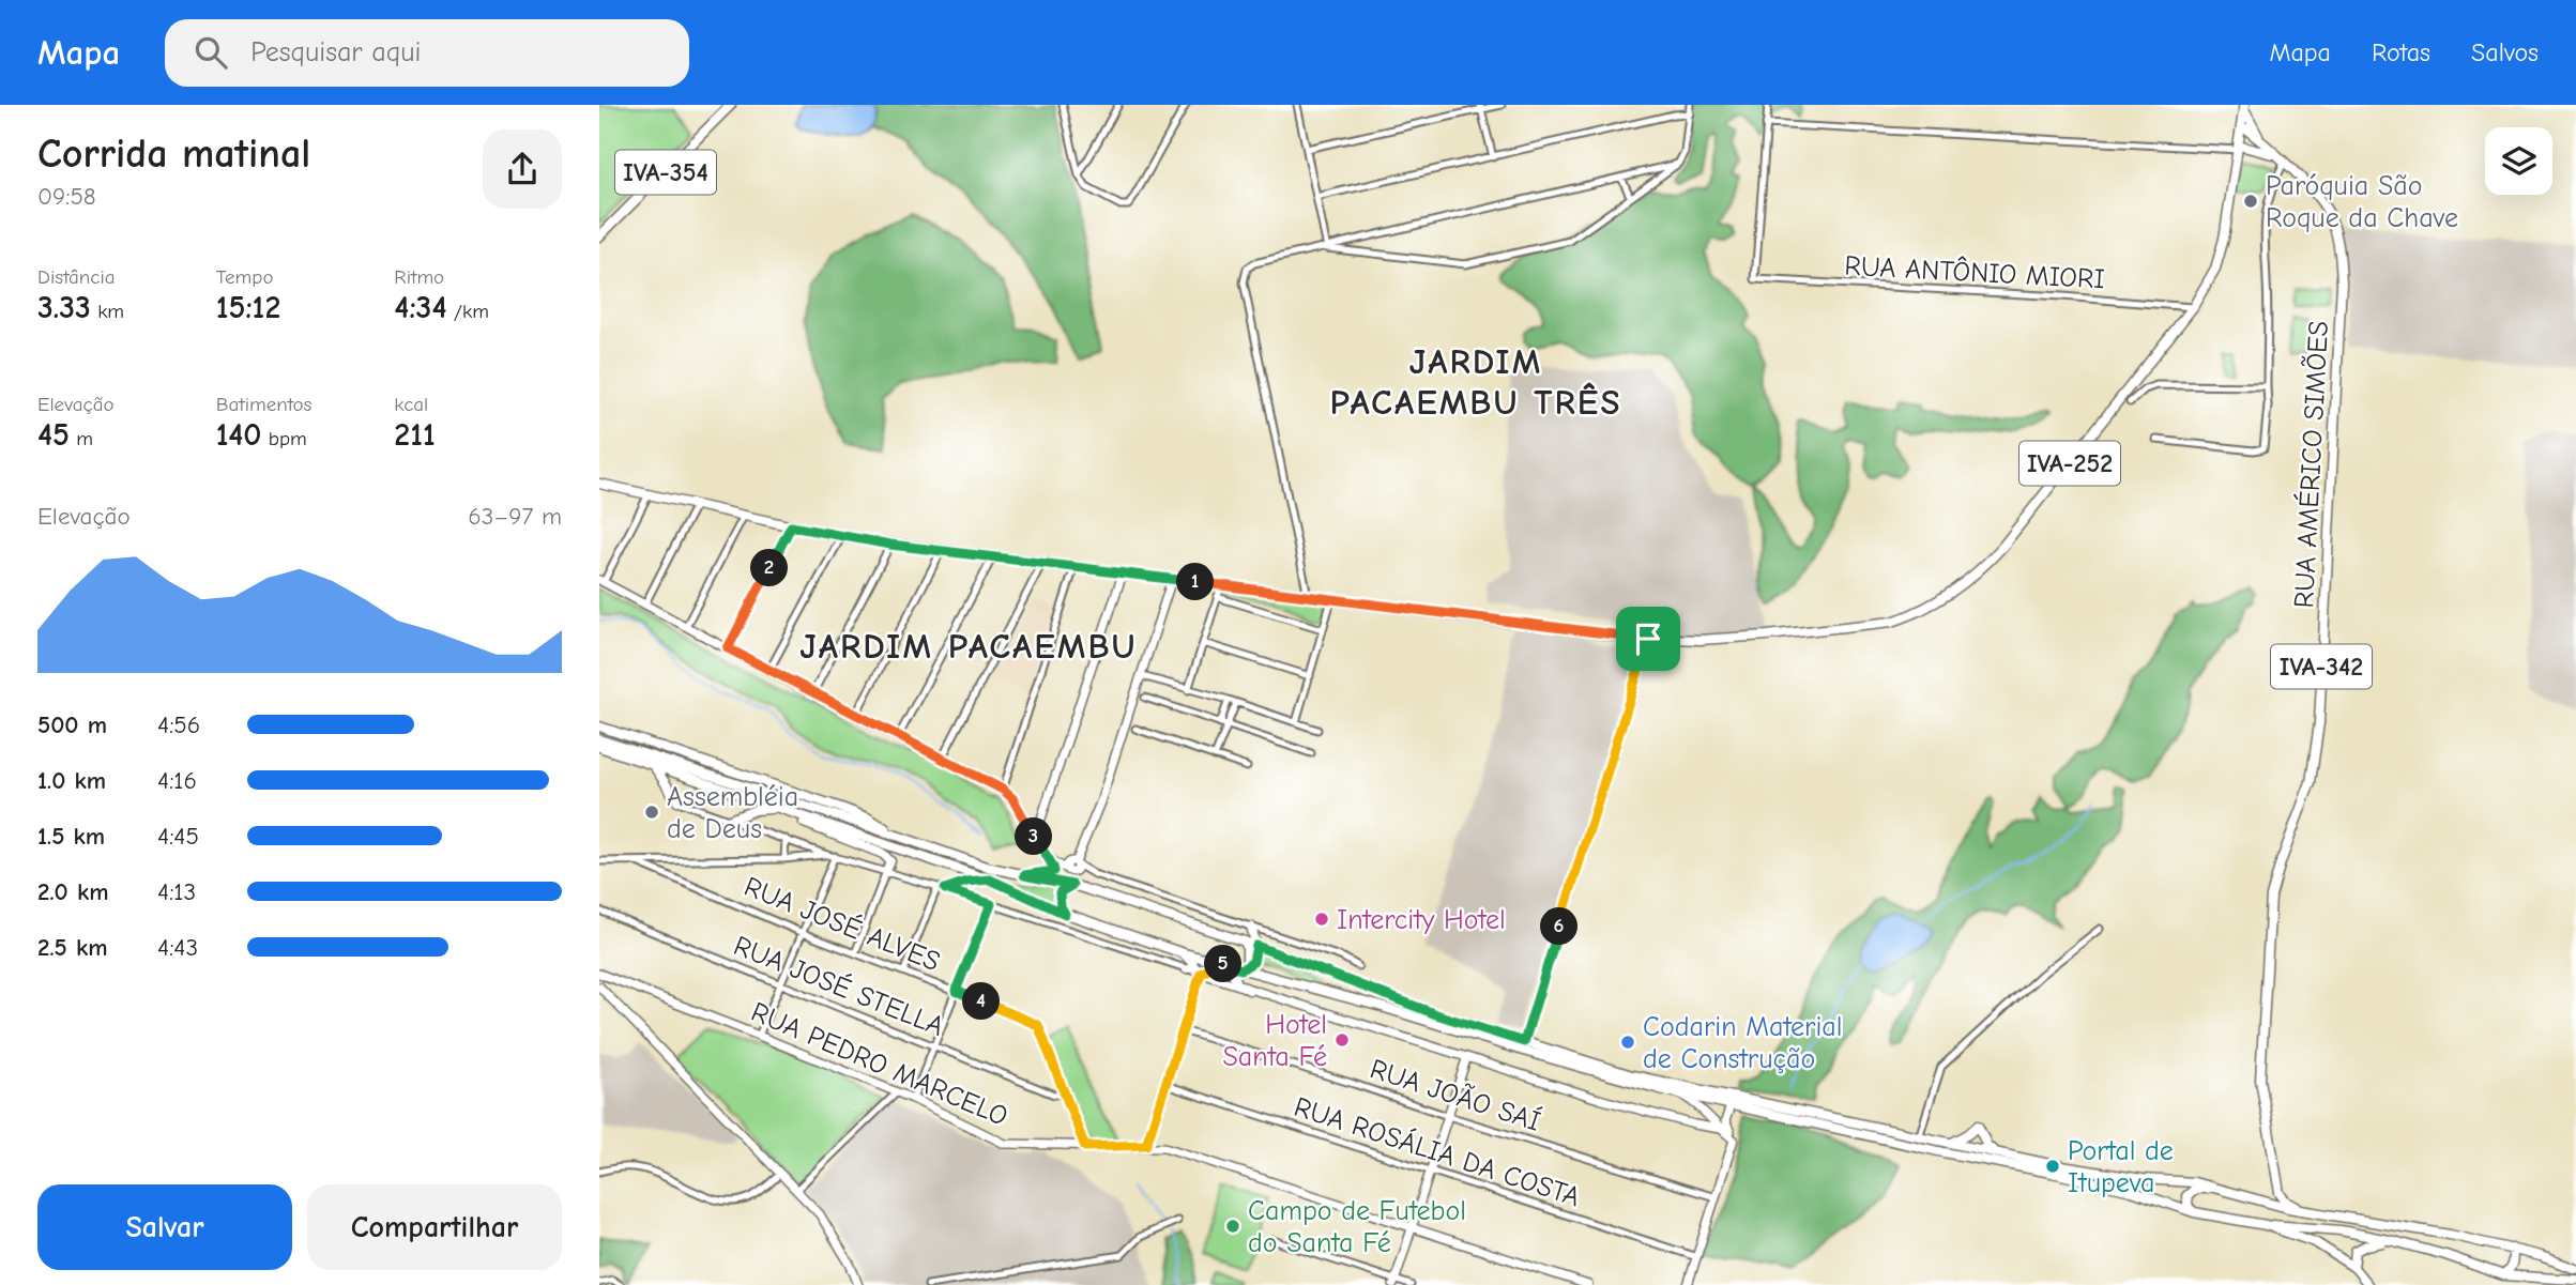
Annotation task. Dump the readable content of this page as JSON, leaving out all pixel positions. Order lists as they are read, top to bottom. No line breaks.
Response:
{"streets":{"main road":["IVA-354","IVA-252","RUA AMÉRICO SIMÕES","IVA-342"],"street":["RUA ANTÔNIO MIORI","RUA JOSÉ ALVES","RUA JOSÉ STELLA","RUA PEDRO MARCELO","RUA JOÃO SAÍ","RUA ROSÁLIA DA COSTA"]},"crossings":[["RUA ANTÔNIO MIORI","IVA-252"],["IVA-252","RUA AMÉRICO SIMÕES"],["RUA JOSÉ ALVES","RUA JOSÉ STELLA"],["RUA JOSÉ ALVES","RUA PEDRO MARCELO"]],"districts":["JARDIM PACAEMBU TRÊS","JARDIM PACAEMBU"],"places":["Paróquia São Roque da Chave","Assembléia de Deus","Intercity Hotel","Hotel Santa Fé","Codarin Material de Construção","Portal de Itupeva","Campo de Futebol do Santa Fé"],"page":{"header":"Mapa","search":"Pesquisar aqui","nav":["Mapa","Rotas","Salvos"],"heading":["Corrida matinal","09:58"],"stats":[["Distância","3.33 km"],["Tempo","15:12"],["Ritmo","4:34 /km"],["Elevação","45 m"],["Batimentos","140 bpm"],["kcal","211"]],"chart":["Elevação","63–97 m"],"pins":["2","1","3","6","5","4"],"list":[{"name":"500 m","note":"4:56"},{"name":"1.0 km","note":"4:16"},{"name":"1.5 km","note":"4:45"},{"name":"2.0 km","note":"4:13"},{"name":"2.5 km","note":"4:43"}],"buttons":["Salvar","Compartilhar"]}}
